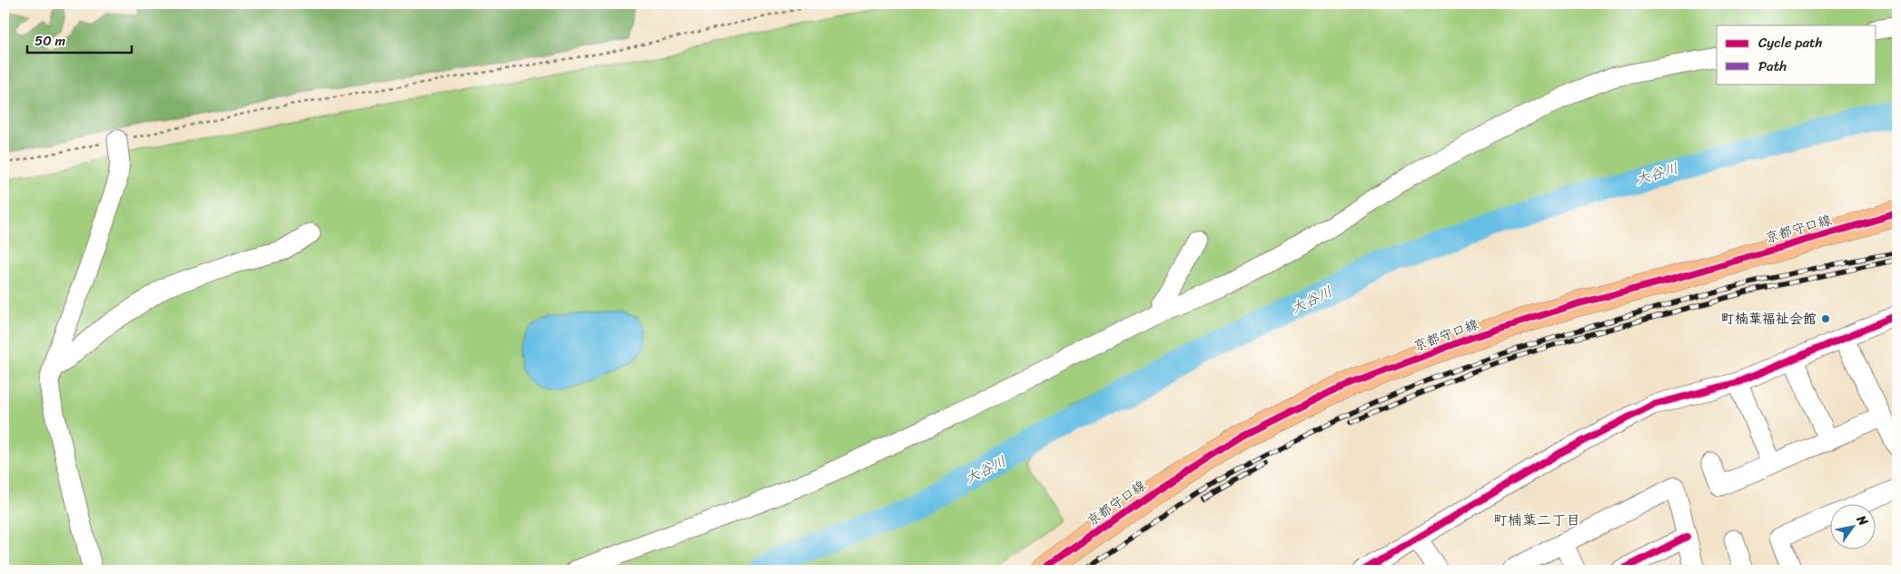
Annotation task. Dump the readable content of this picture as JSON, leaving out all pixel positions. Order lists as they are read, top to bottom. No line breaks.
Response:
{"streets":{"main road":["京都守口線"]},"districts":["町楠葉二丁目"],"water":["大谷川"],"places":["町楠葉福祉会館"],"legend":["Cycle path","Path"],"scale_bar":"50 m","north":"top right"}
